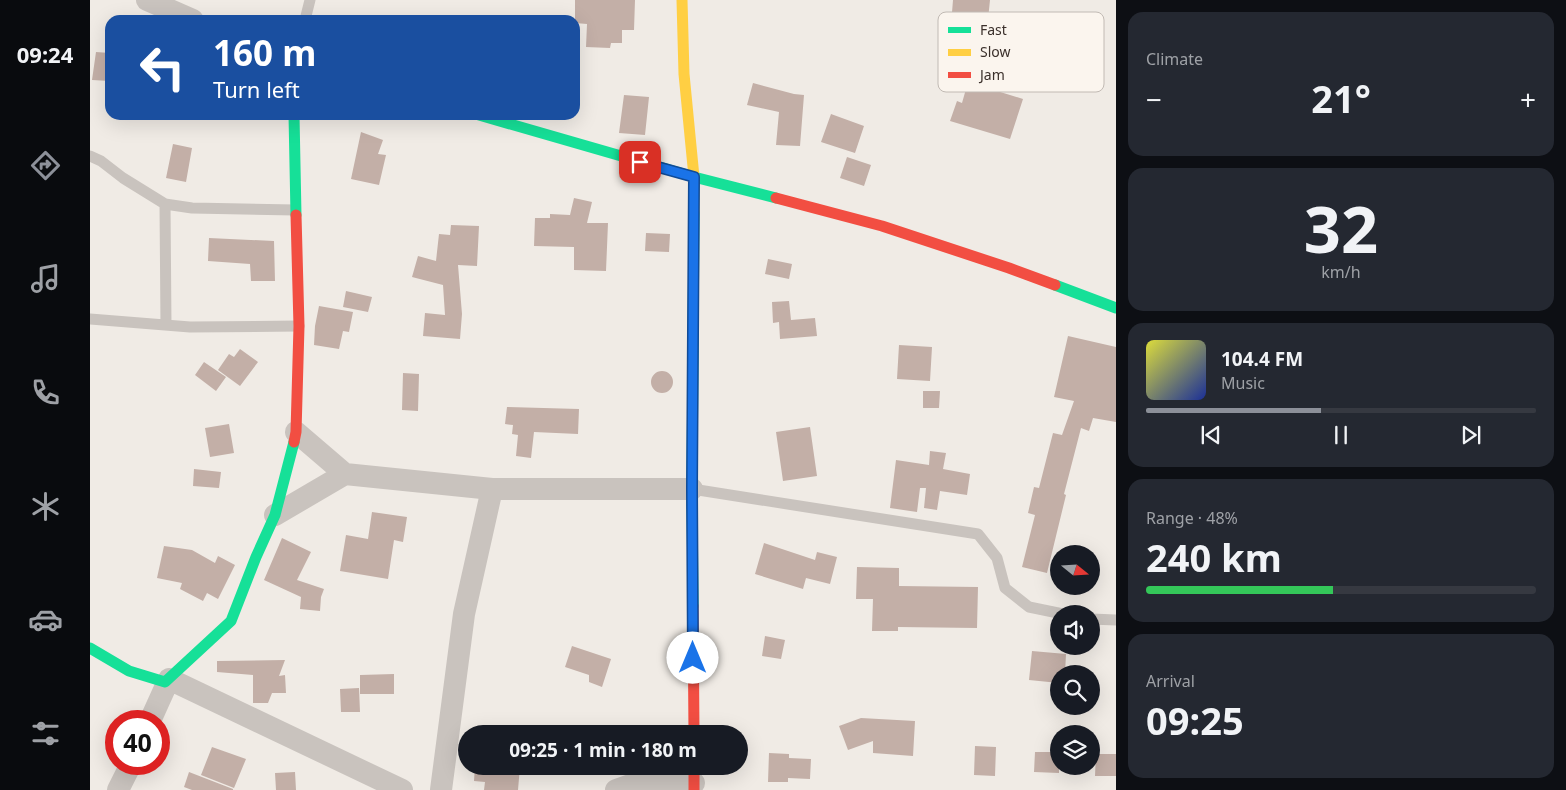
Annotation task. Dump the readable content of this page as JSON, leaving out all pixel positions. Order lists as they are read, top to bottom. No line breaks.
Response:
{"legend":["Fast","Slow","Jam"],"north":"right","page":{"tabs":"09:24","tile":["Climate",["32","km/h"],["Range · 48%","240 km"],["Arrival","09:25"]],"turn":["160 m","Turn left"],"heat":["−","21°","+"],"song":["104.4 FM","Music"],"limit":"40","trip":"09:25 · 1 min · 180 m"}}
